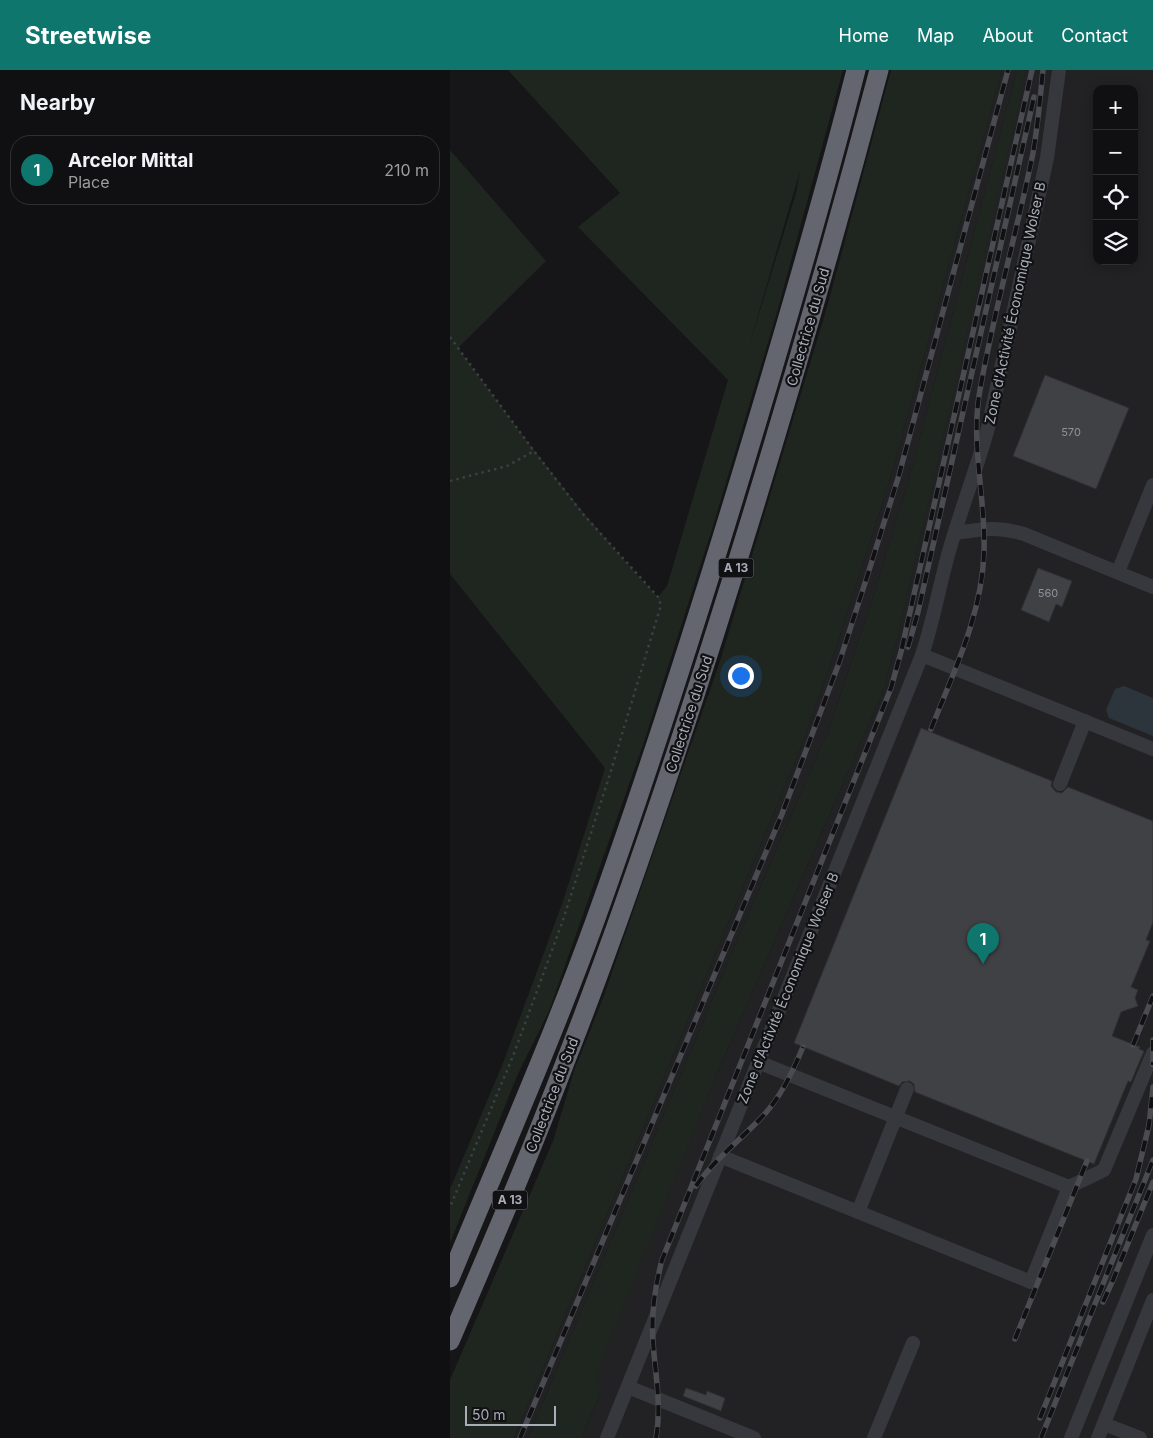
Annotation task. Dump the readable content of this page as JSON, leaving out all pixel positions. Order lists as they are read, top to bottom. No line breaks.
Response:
{"streets":{"highway":["Collectrice du Sud","A 13"],"street":["Zone d'Activité Économique Wolser B"]},"house_numbers":["570","560"],"scale_bar":"50 m","page":{"header":"Streetwise","nav":["Home","Map","About","Contact"],"heading":"Nearby","map_buttons":["+","−"],"list":[{"mark":"1","name":"Arcelor Mittal","note":"Place","value":"210 m"}],"pins":"1","scale":"50 m"}}
